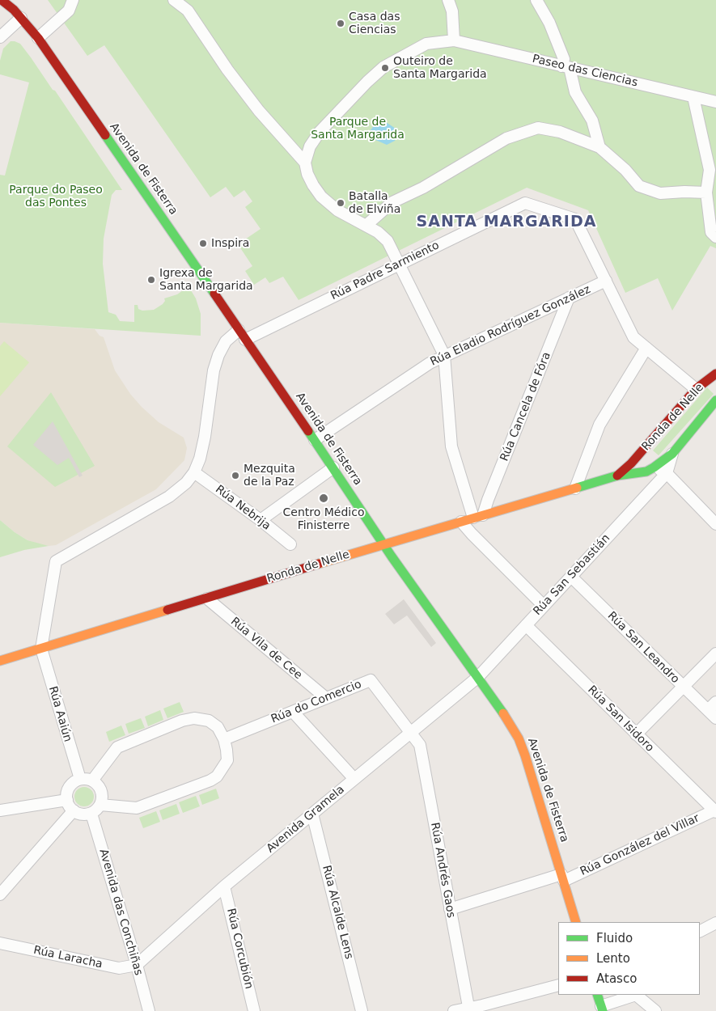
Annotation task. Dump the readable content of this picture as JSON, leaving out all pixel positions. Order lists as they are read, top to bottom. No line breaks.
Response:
{"streets":{"street":["Paseo das Ciencias","Avenida de Fisterra","Rúa Padre Sarmiento","Rúa Eladio Rodríguez González","Rúa Cancela de Fóra","Ronda de Nelle","Rúa Nebrija","Rúa San Sebastián","Rúa San Leandro","Rúa Vila de Cee","Rúa do Comercio","Rúa Aaiún","Rúa San Isidoro","Avenida Gramela","Rúa González del Villar","Rúa Andrés Gaos","Avenida das Conchiñas","Rúa Alcalde Lens","Rúa Corcubión","Rúa Laracha"]},"crossings":[["Avenida de Fisterra","Rúa Padre Sarmiento"],["Avenida de Fisterra","Rúa Eladio Rodríguez González"],["Avenida de Fisterra","Ronda de Nelle"],["Avenida de Fisterra","Rúa San Sebastián"],["Avenida de Fisterra","Avenida Gramela"],["Avenida de Fisterra","Rúa González del Villar"],["Rúa Padre Sarmiento","Rúa Eladio Rodríguez González"],["Rúa Padre Sarmiento","Ronda de Nelle"],["Rúa Padre Sarmiento","Rúa Nebrija"],["Rúa Eladio Rodríguez González","Rúa Cancela de Fóra"],["Rúa Cancela de Fóra","Ronda de Nelle"],["Ronda de Nelle","Rúa San Sebastián"],["Ronda de Nelle","Rúa Vila de Cee"],["Ronda de Nelle","Rúa Aaiún"],["Rúa San Sebastián","Rúa San Leandro"],["Rúa San Sebastián","Rúa San Isidoro"],["Rúa San Sebastián","Avenida Gramela"],["Rúa Vila de Cee","Rúa do Comercio"],["Rúa do Comercio","Avenida Gramela"],["Rúa do Comercio","Rúa Andrés Gaos"],["Rúa Aaiún","Avenida das Conchiñas"],["Rúa San Isidoro","Rúa González del Villar"],["Avenida Gramela","Rúa Andrés Gaos"],["Avenida Gramela","Avenida das Conchiñas"],["Avenida Gramela","Rúa Alcalde Lens"],["Avenida Gramela","Rúa Corcubión"],["Avenida Gramela","Rúa Laracha"],["Rúa González del Villar","Rúa Andrés Gaos"],["Avenida das Conchiñas","Rúa Laracha"]],"districts":["SANTA MARGARIDA"],"parks":["Parque de Santa Margarida","Parque do Paseo das Pontes"],"places":["Casa das Ciencias","Outeiro de Santa Margarida","Batalla de Elviña","Inspira","Igrexa de Santa Margarida","Mezquita de la Paz","Centro Médico Finisterre"],"legend":["Fluido","Lento","Atasco"]}
